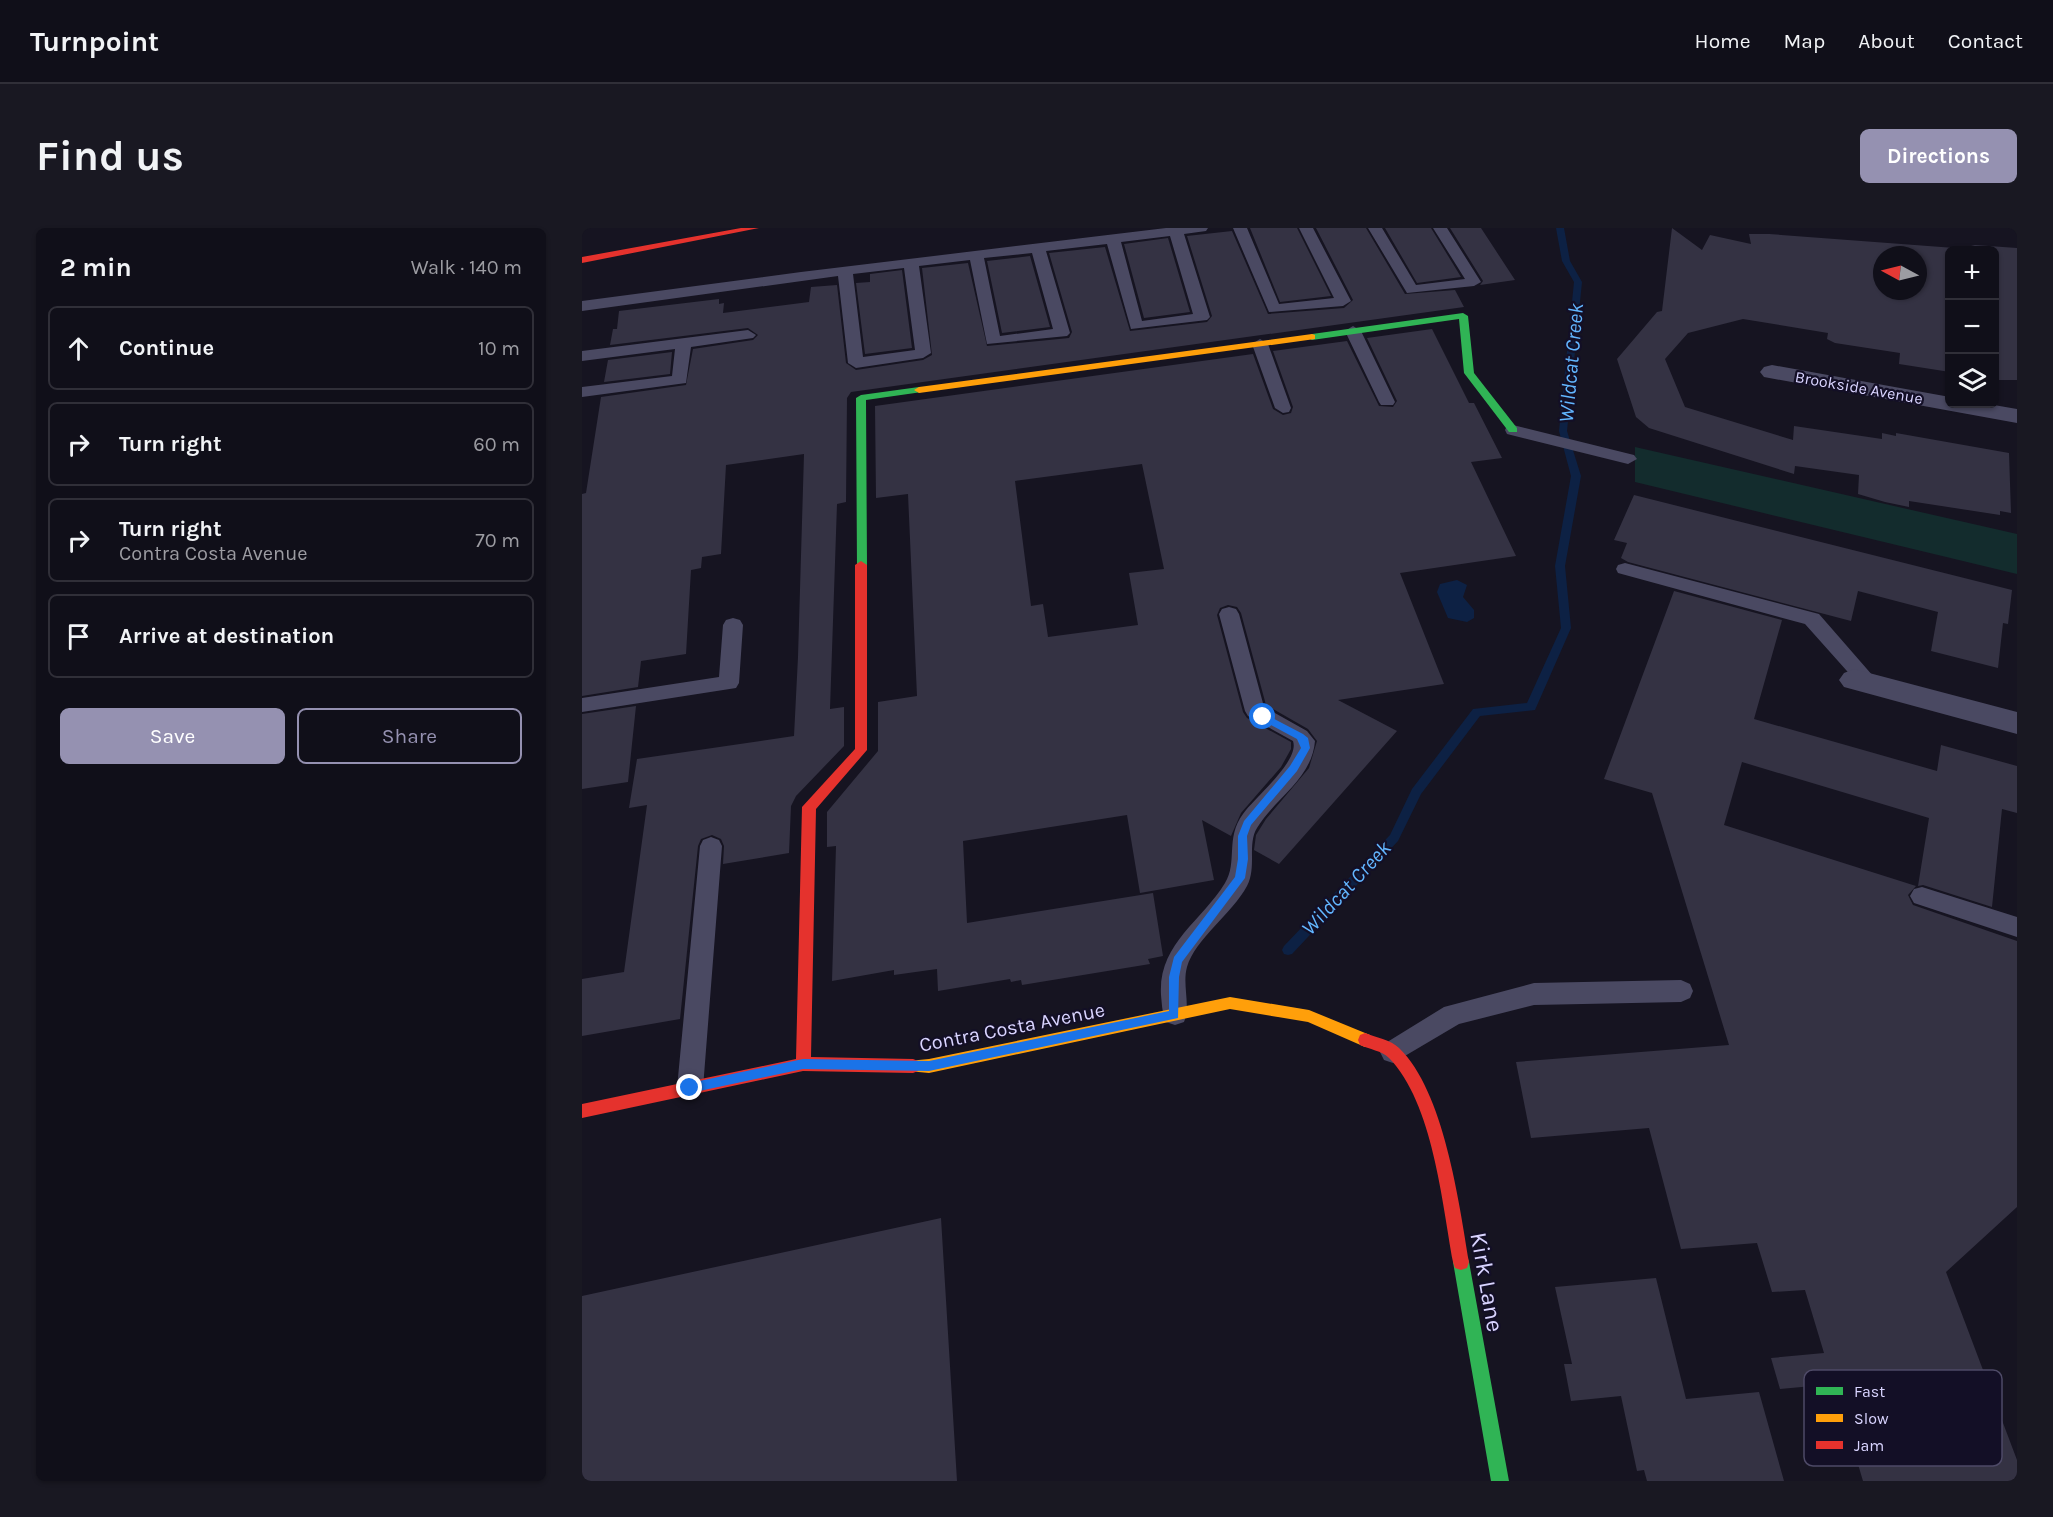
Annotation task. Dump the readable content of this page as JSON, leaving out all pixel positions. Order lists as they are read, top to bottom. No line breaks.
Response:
{"streets":{"main road":["Contra Costa Avenue","Kirk Lane"],"street":["Brookside Avenue"]},"crossings":[["Contra Costa Avenue","Kirk Lane"]],"water":["Wildcat Creek"],"legend":["Fast","Slow","Jam"],"north":"left","page":{"header":"Turnpoint","nav":["Home","Map","About","Contact"],"buttons":["Directions",["Save","Share"]],"title":"Find us","heading":["2 min","Walk · 140 m"],"map_buttons":["+","−"],"list":[["Continue","10 m"],["Turn right","60 m"],["Turn right","Contra Costa Avenue","70 m"],"Arrive at destination"]}}
